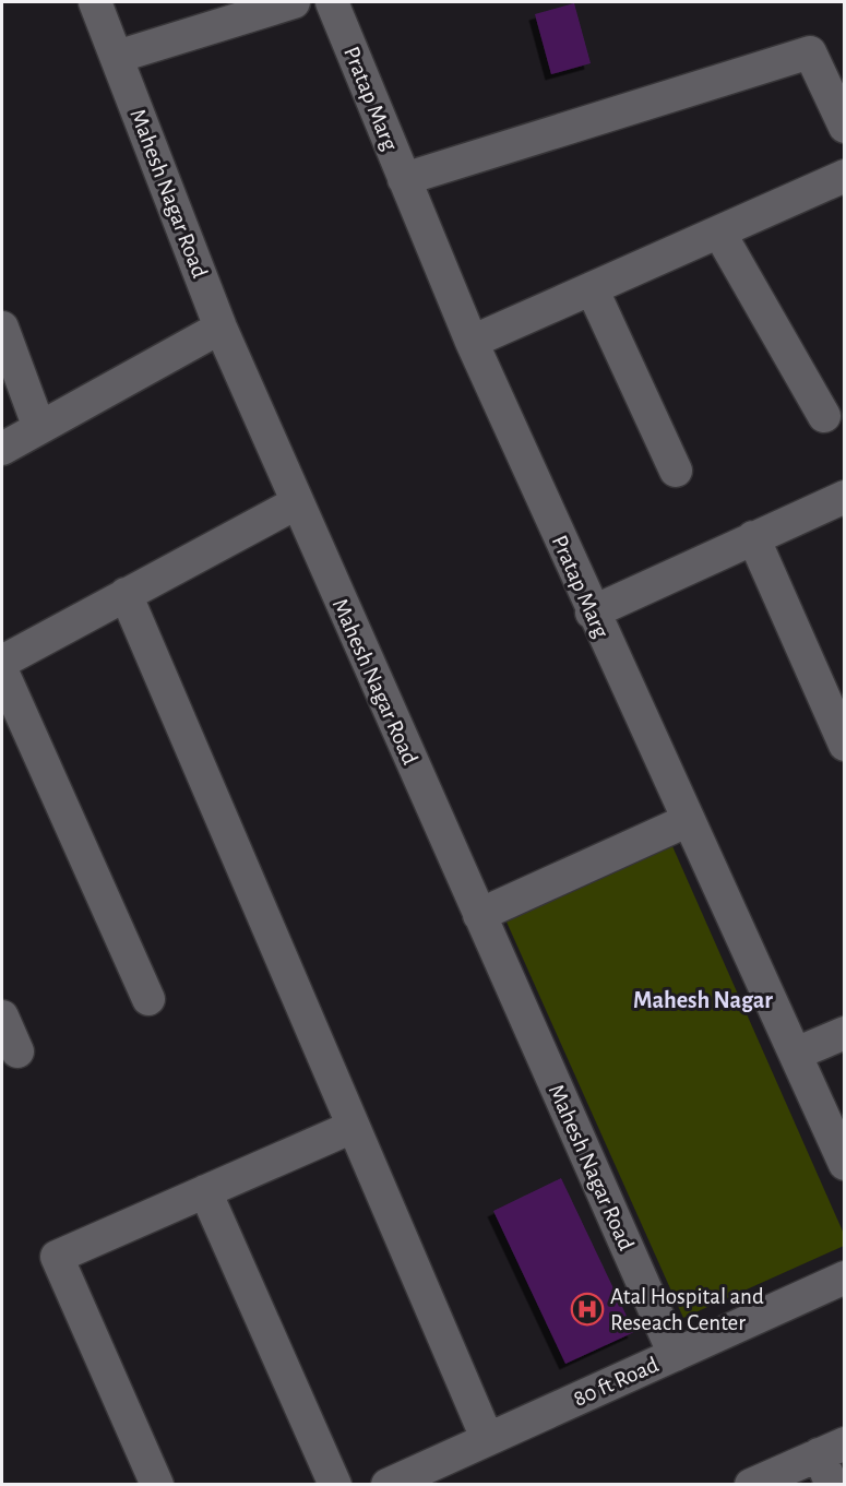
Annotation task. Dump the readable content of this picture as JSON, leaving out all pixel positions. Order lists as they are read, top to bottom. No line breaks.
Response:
{"streets":{"street":["Pratap Marg","Mahesh Nagar Road","80 ft Road"]},"crossings":[["Mahesh Nagar Road","80 ft Road"]],"districts":["Mahesh Nagar"],"places":{"hospital":["Atal Hospital and Reseach Center"]}}
